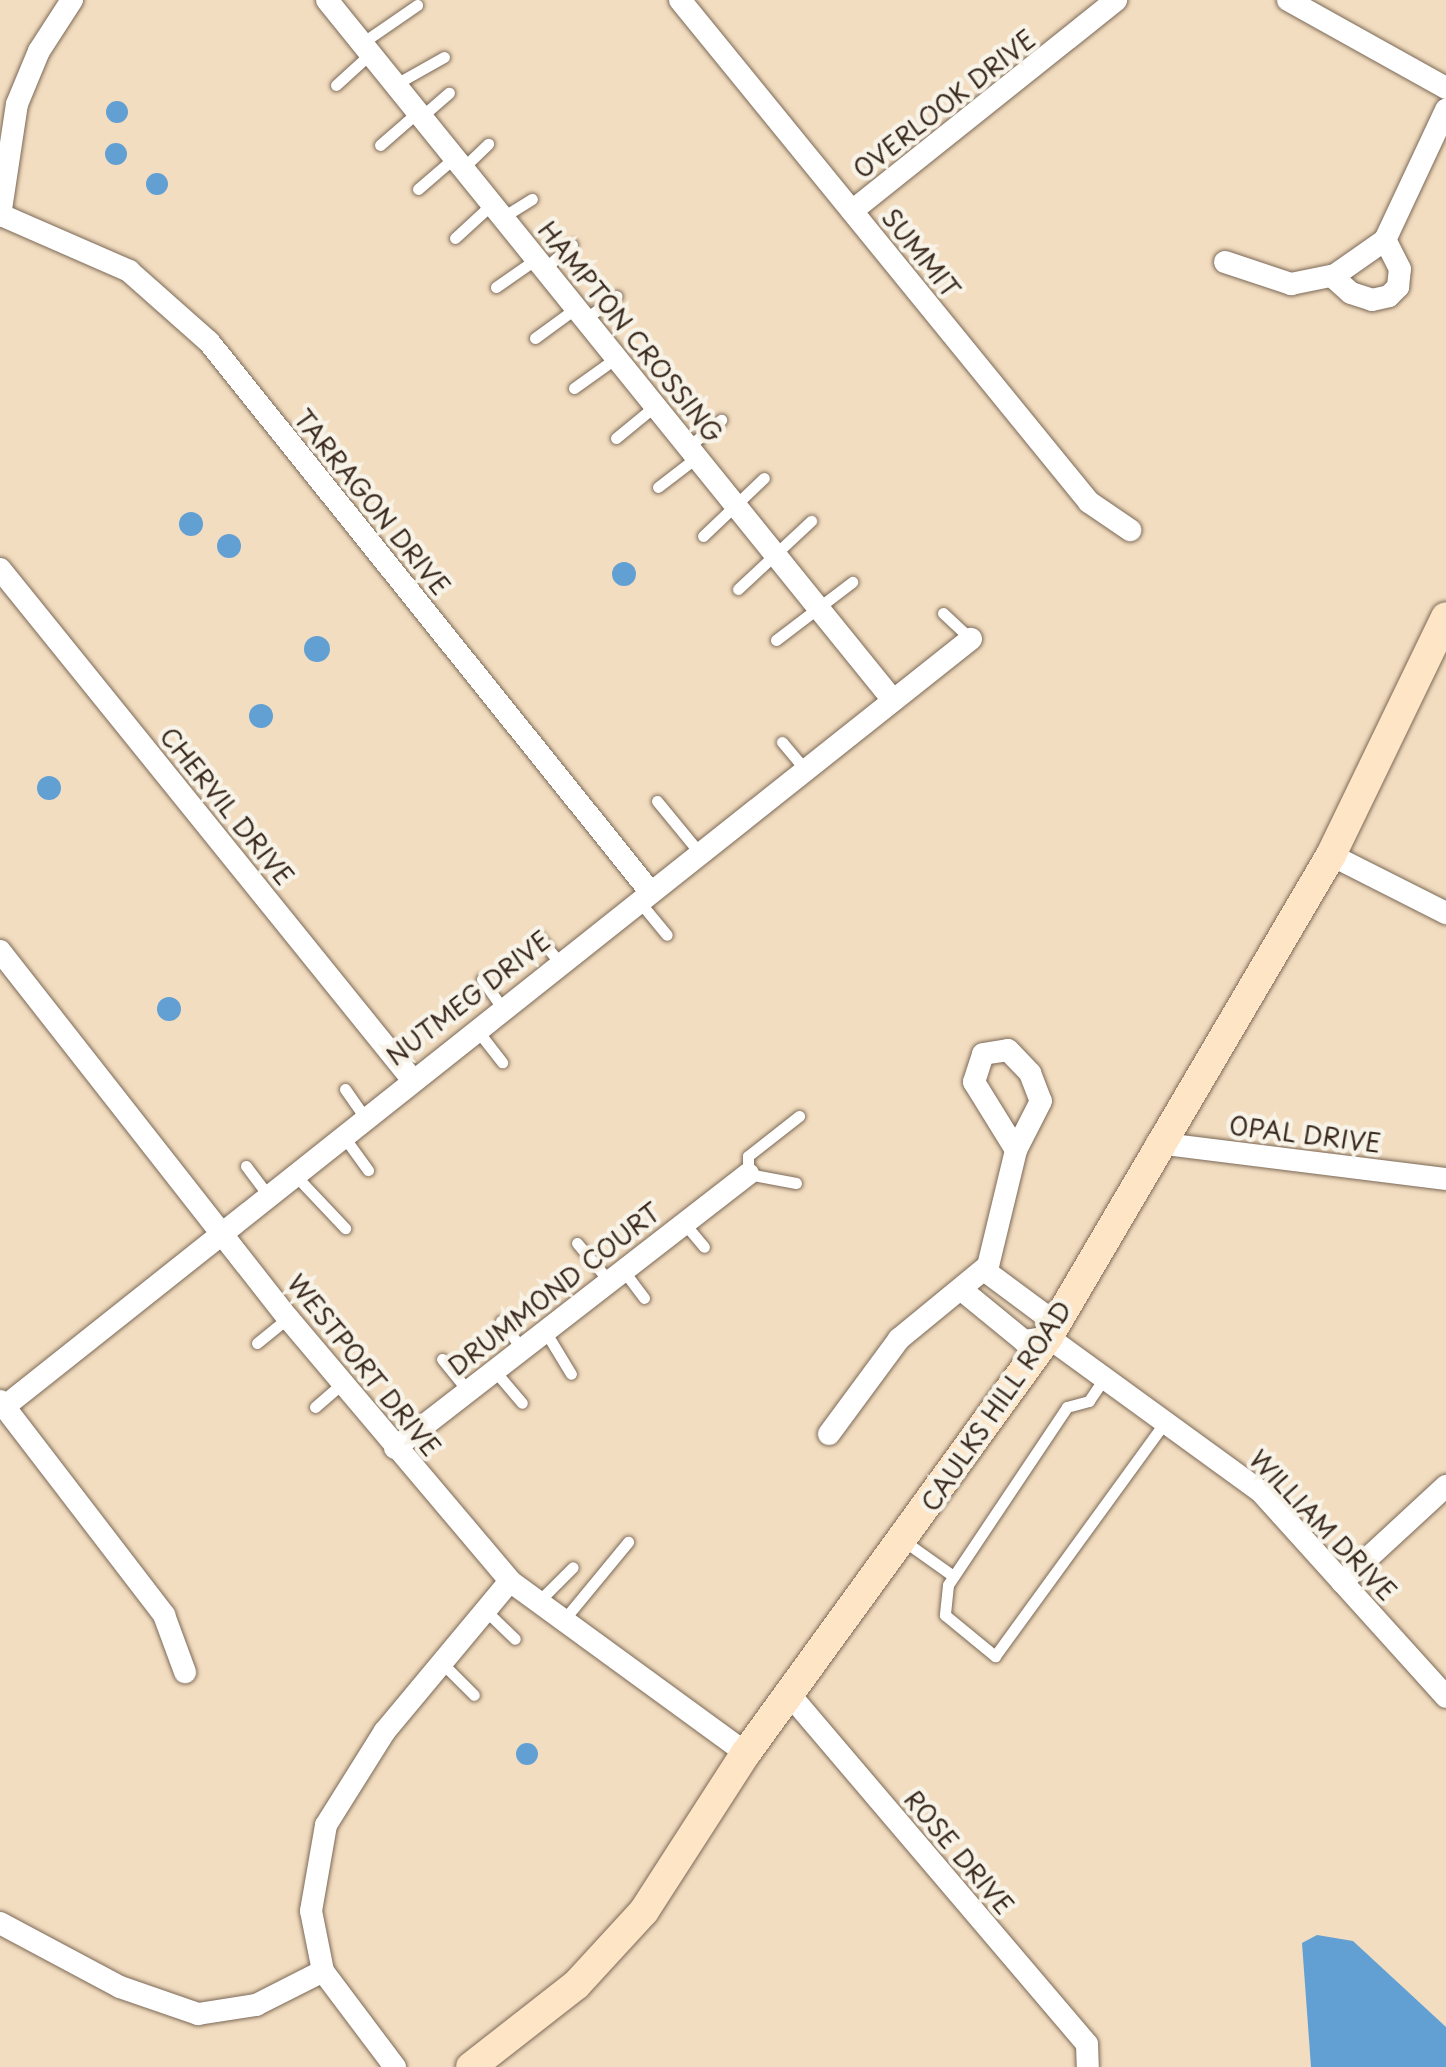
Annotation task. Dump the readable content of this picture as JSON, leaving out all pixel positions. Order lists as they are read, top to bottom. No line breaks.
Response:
{"streets":{"main road":["CAULKS HILL ROAD"],"street":["OVERLOOK DRIVE","SUMMIT","HAMPTON CROSSING","TARRAGON DRIVE","CHERVIL DRIVE","NUTMEG DRIVE","OPAL DRIVE","DRUMMOND COURT","WESTPORT DRIVE","WILLIAM DRIVE","ROSE DRIVE"]},"crossings":[["OVERLOOK DRIVE","SUMMIT"],["HAMPTON CROSSING","NUTMEG DRIVE"],["TARRAGON DRIVE","NUTMEG DRIVE"],["CHERVIL DRIVE","NUTMEG DRIVE"],["NUTMEG DRIVE","WESTPORT DRIVE"],["OPAL DRIVE","CAULKS HILL ROAD"],["DRUMMOND COURT","WESTPORT DRIVE"],["WESTPORT DRIVE","CAULKS HILL ROAD"],["CAULKS HILL ROAD","WILLIAM DRIVE"],["CAULKS HILL ROAD","ROSE DRIVE"]]}
